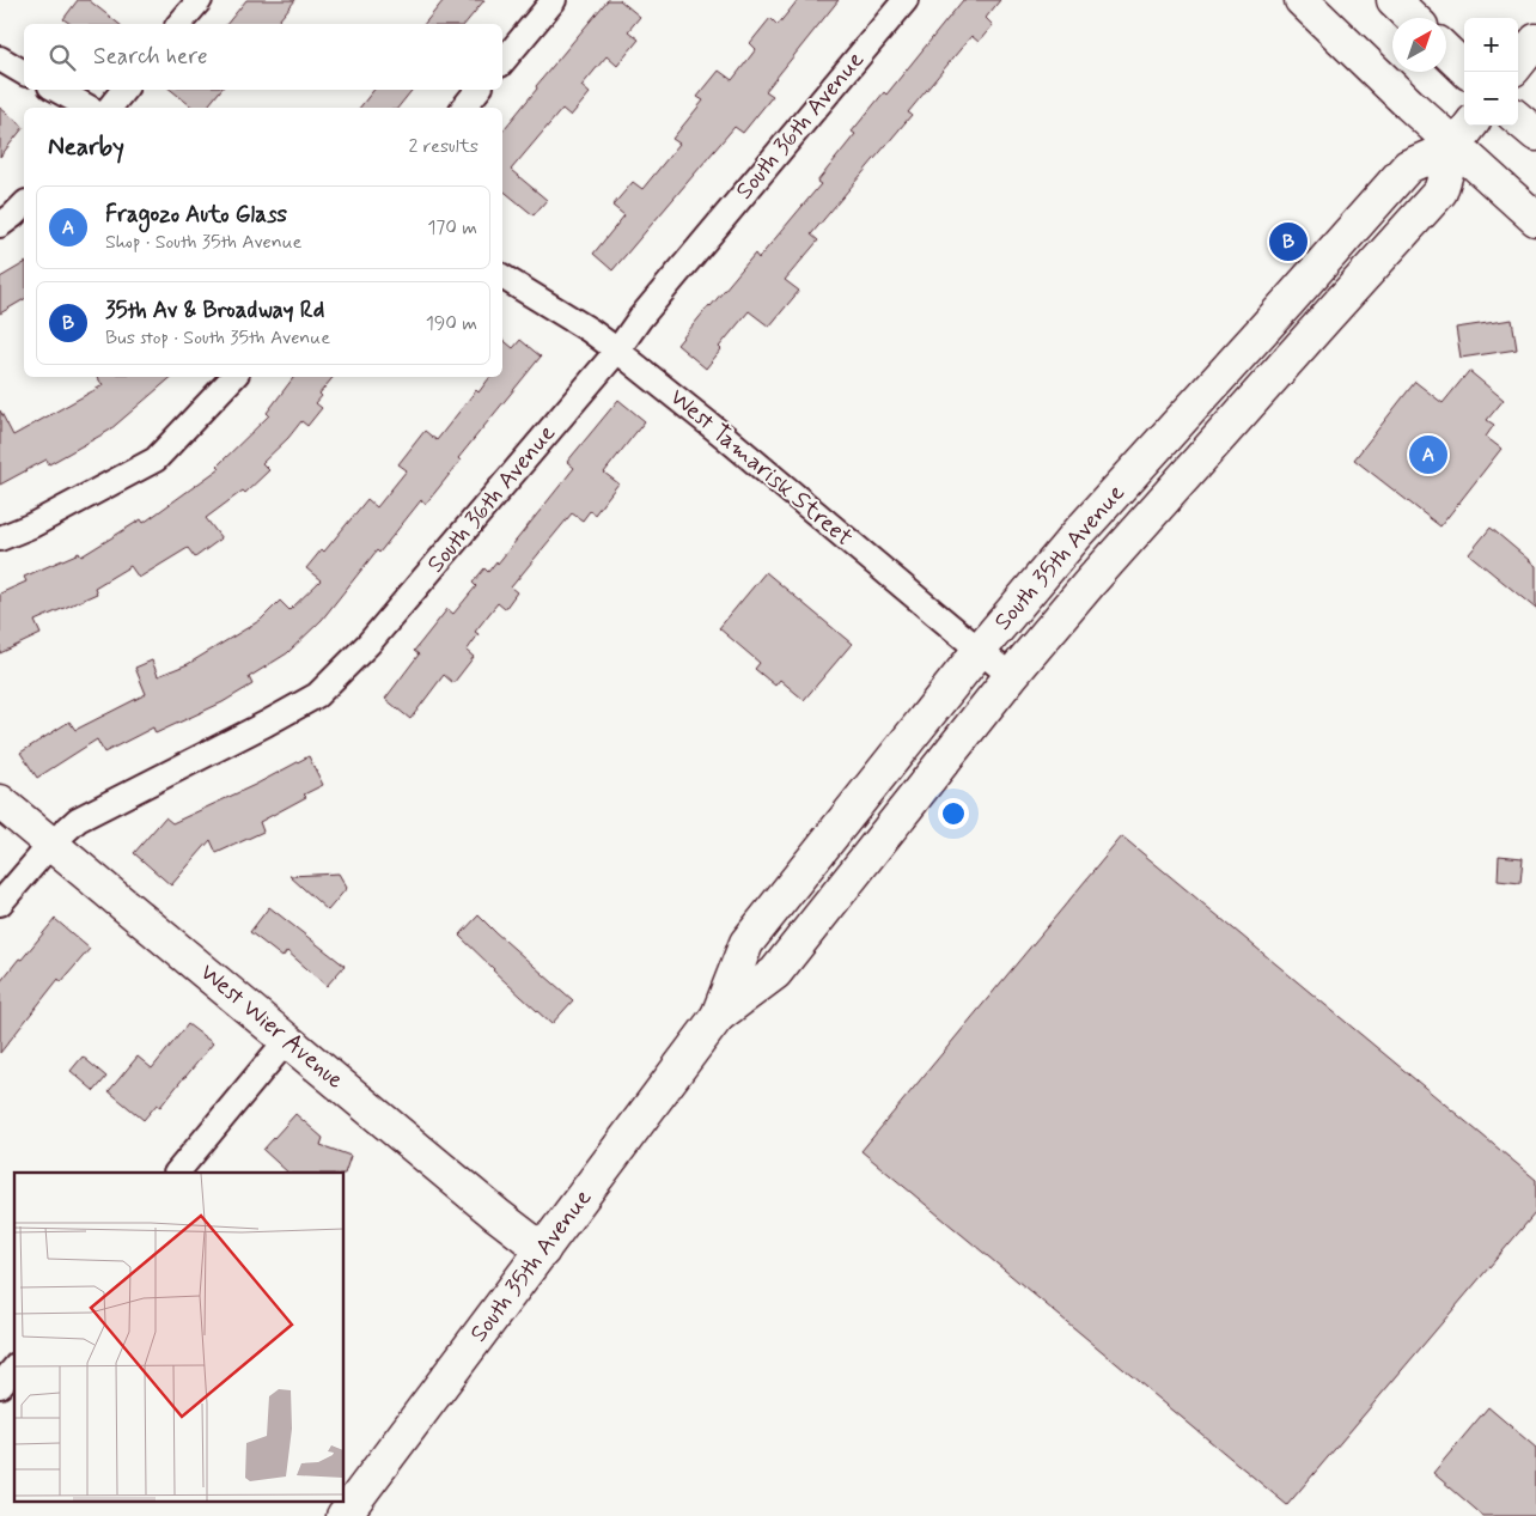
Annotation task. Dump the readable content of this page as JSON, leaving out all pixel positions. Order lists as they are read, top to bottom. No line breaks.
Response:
{"streets":{"main road":["South 35th Avenue","West Wier Avenue"],"street":["South 36th Avenue","West Tamarisk Street"]},"crossings":[["South 36th Avenue","West Tamarisk Street"],["South 36th Avenue","West Wier Avenue"],["West Tamarisk Street","South 35th Avenue"],["South 35th Avenue","West Wier Avenue"]],"north":"top right","page":{"map_buttons":["+","−"],"search":"Search here","heading":["Nearby","2 results"],"list":[{"mark":"A","name":"Fragozo Auto Glass","note":"Shop · South 35th Avenue","value":"170 m"},{"mark":"B","name":"35th Av & Broadway Rd","note":"Bus stop · South 35th Avenue","value":"190 m"}],"pins":["B","A"]}}
